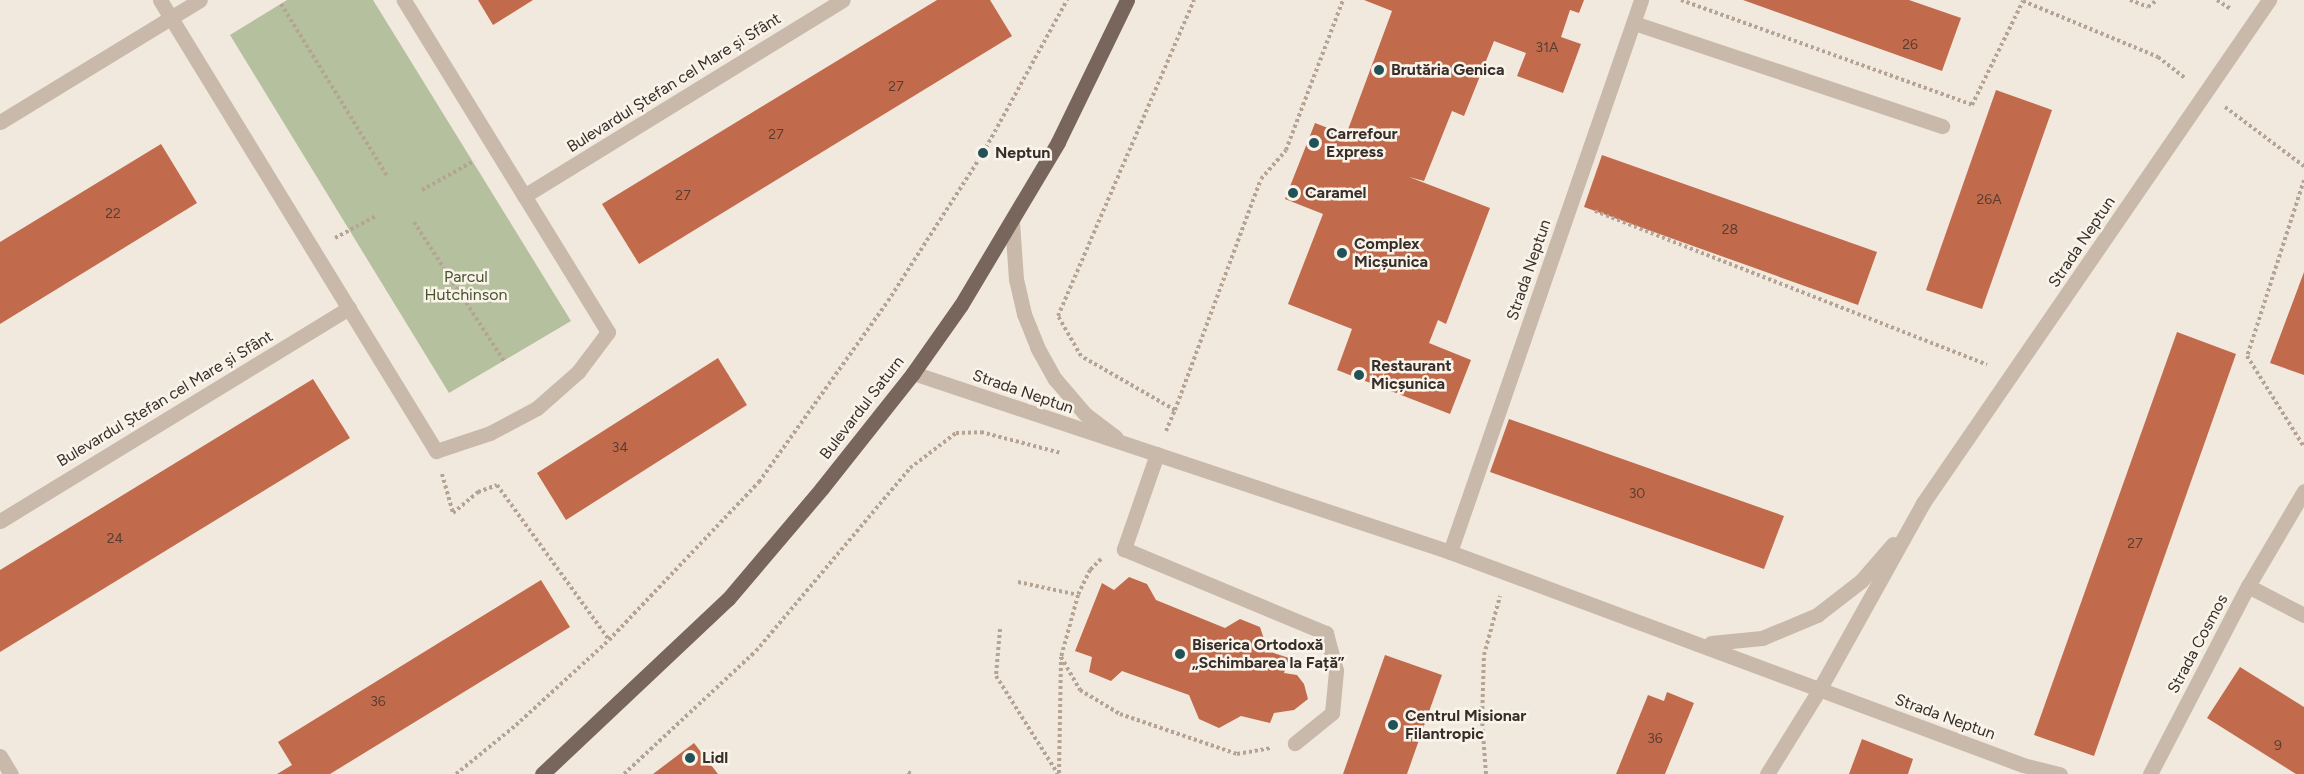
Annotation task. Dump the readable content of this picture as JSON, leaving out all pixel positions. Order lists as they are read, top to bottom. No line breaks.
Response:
{"streets":{"main road":["Bulevardul Saturn"],"street":["Bulevardul Ștefan cel Mare și Sfânt","Strada Neptun","Strada Cosmos"]},"crossings":[["Strada Neptun","Bulevardul Saturn"]],"parks":["Parcul Hutchinson"],"places":["Brutăria Genica","Carrefour Express","Neptun","Caramel","Complex Micșunica","Restaurant Micșunica","Biserica Ortodoxă „Schimbarea la Față”","Centrul Misionar Filantropic","Lidl"],"house_numbers":["26","31A","27","27","27","26A","22","28","34","30","24","27","36","36","9"]}
